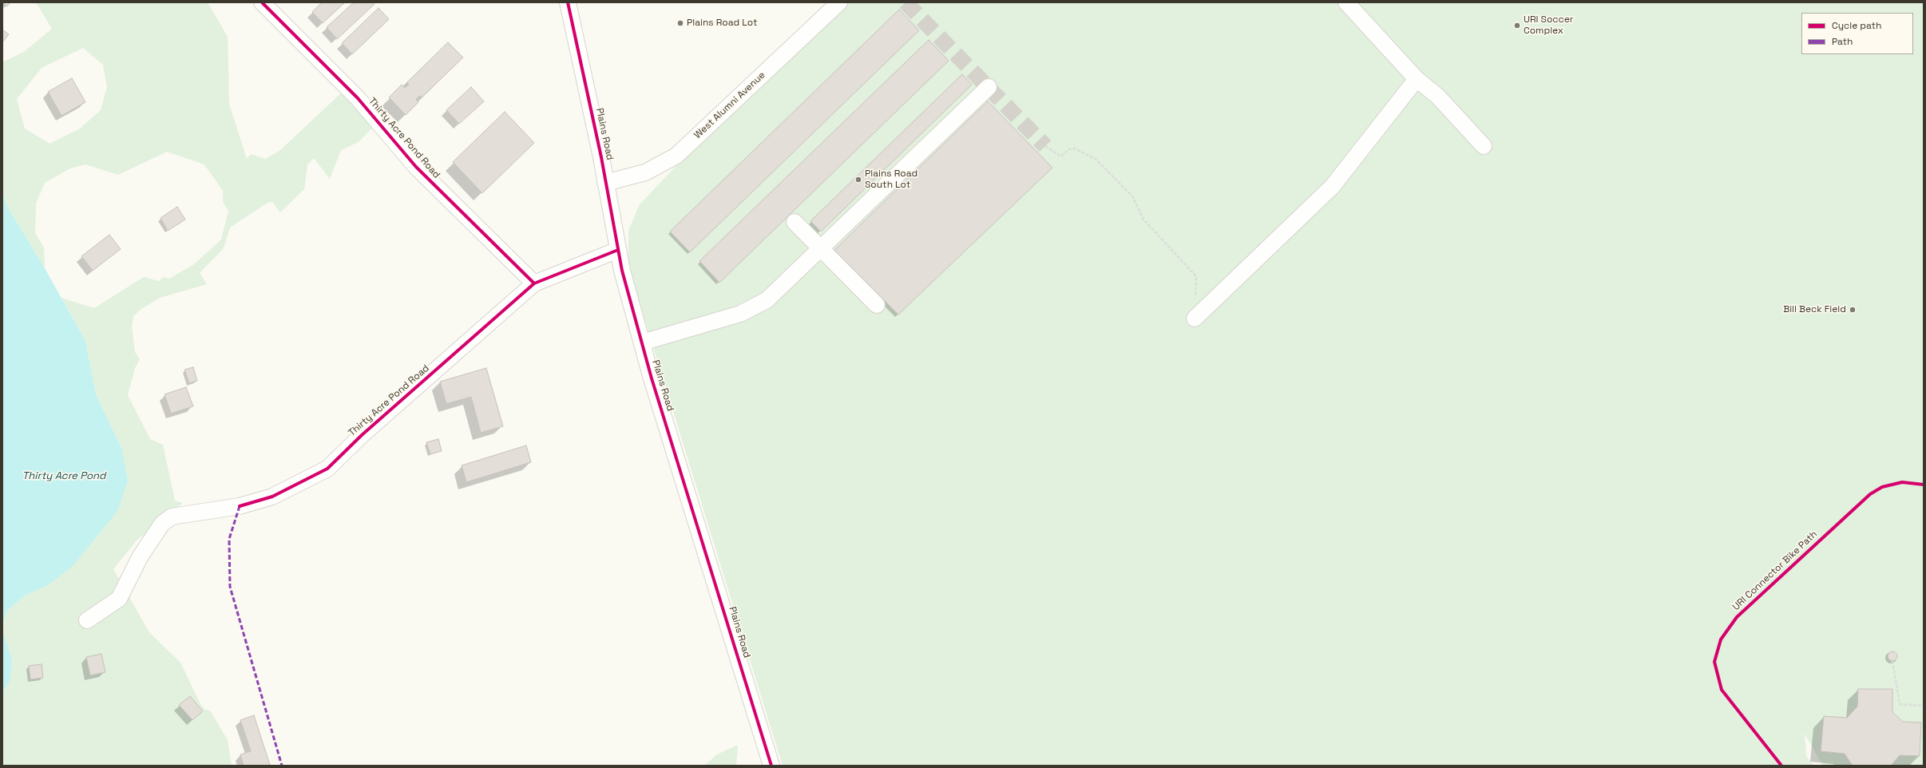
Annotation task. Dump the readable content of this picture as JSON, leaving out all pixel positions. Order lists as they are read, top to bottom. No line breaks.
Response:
{"streets":{"street":["West Alumni Avenue","Plains Road","Thirty Acre Pond Road"],"cycle path":["URI Connector Bike Path"]},"crossings":[["West Alumni Avenue","Plains Road"],["Plains Road","Thirty Acre Pond Road"]],"water":["Thirty Acre Pond"],"places":["Plains Road Lot","URI Soccer Complex","Plains Road South Lot","Bill Beck Field"],"legend":["Cycle path","Path"]}
